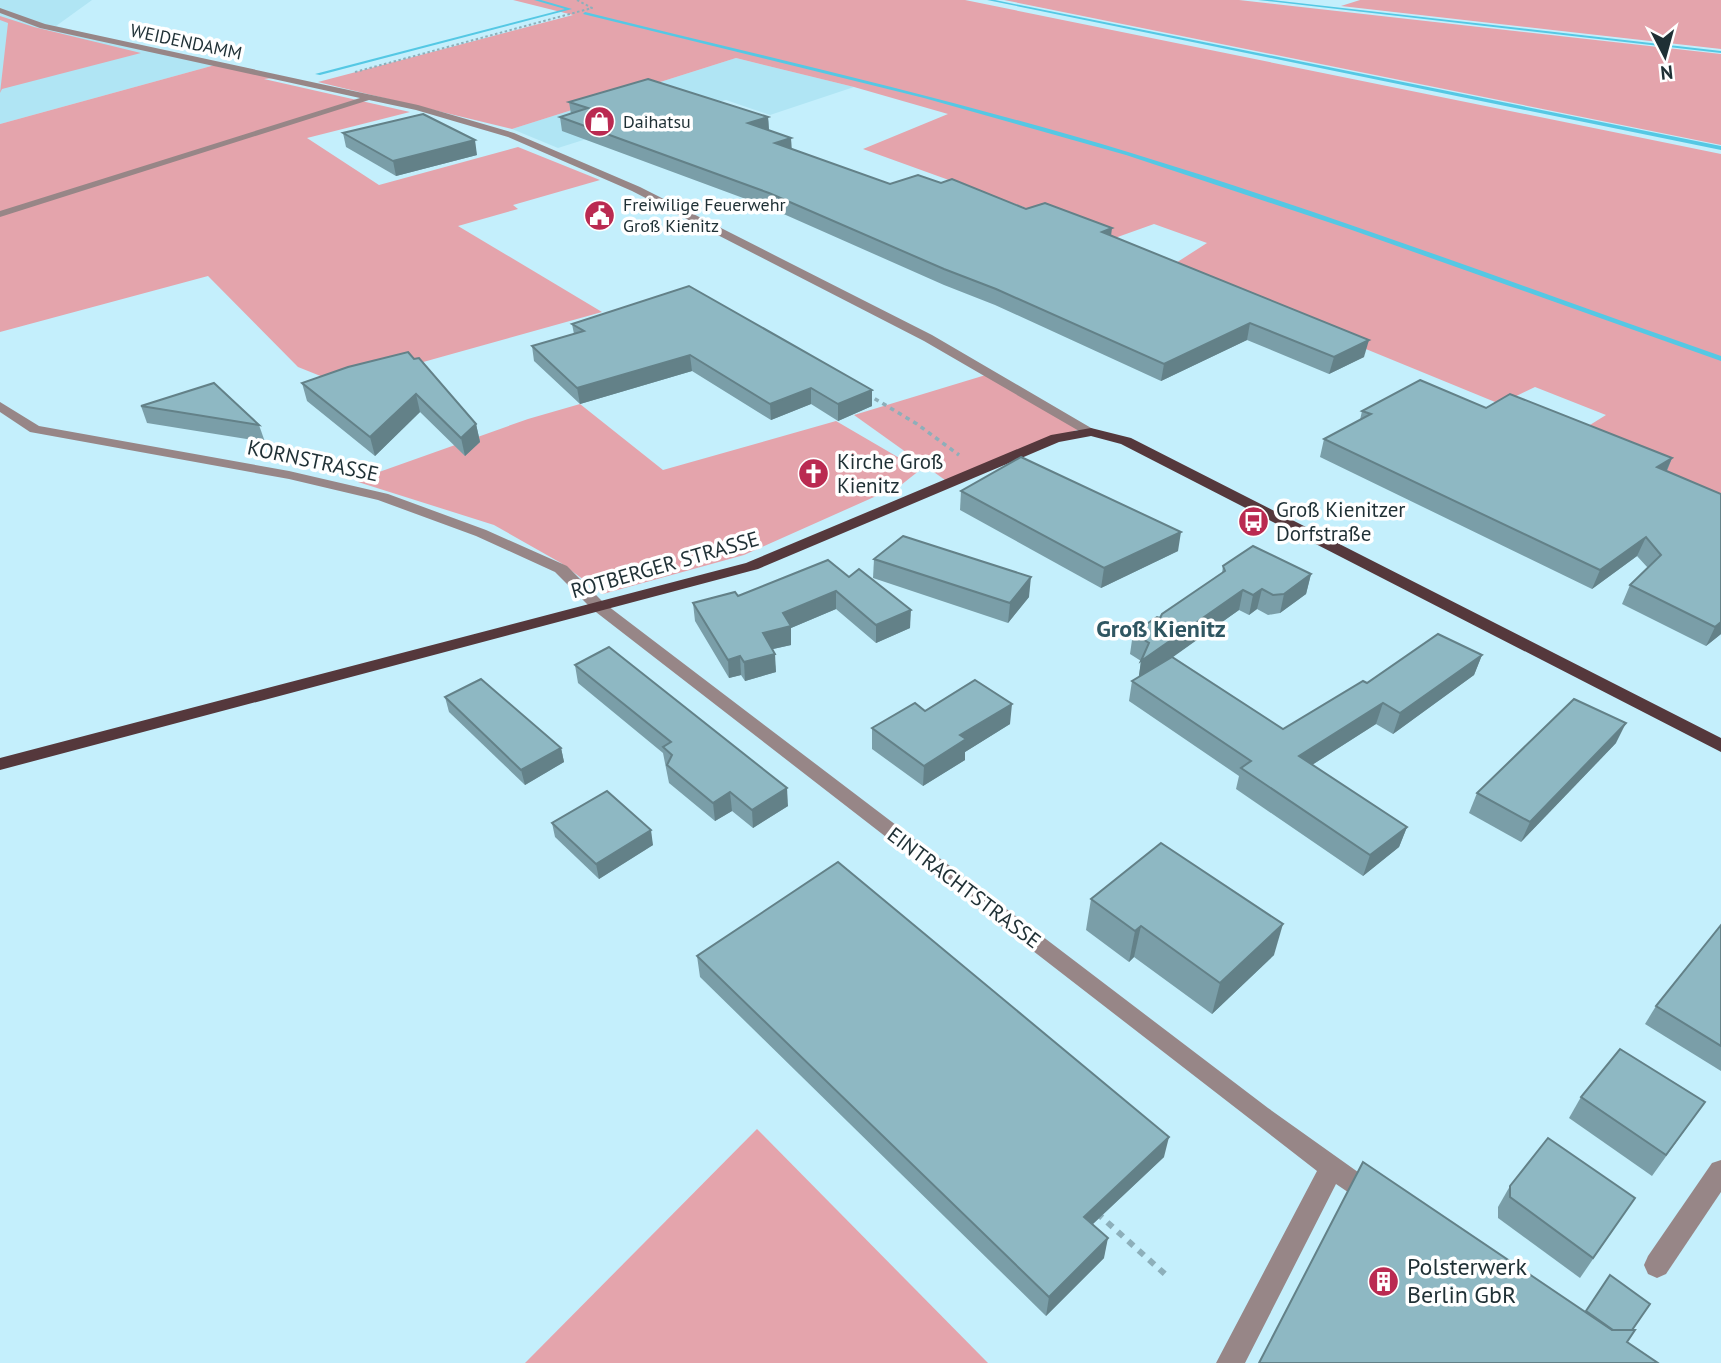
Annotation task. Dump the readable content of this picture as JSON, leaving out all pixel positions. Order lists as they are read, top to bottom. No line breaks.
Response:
{"streets":{"main road":["ROTBERGER STRASSE"],"street":["WEIDENDAMM","KORNSTRASSE","EINTRACHTSTRASSE"]},"crossings":[["KORNSTRASSE","ROTBERGER STRASSE"],["KORNSTRASSE","EINTRACHTSTRASSE"],["ROTBERGER STRASSE","EINTRACHTSTRASSE"]],"districts":["Groß Kienitz"],"places":{"shop":["Daihatsu"],"public building":["Freiwilige Feuerwehr Groß Kienitz"],"church":["Kirche Groß Kienitz"],"bus stop":["Groß Kienitzer Dorfstraße"],"building":["Polsterwerk Berlin GbR"]},"north":"bottom"}
